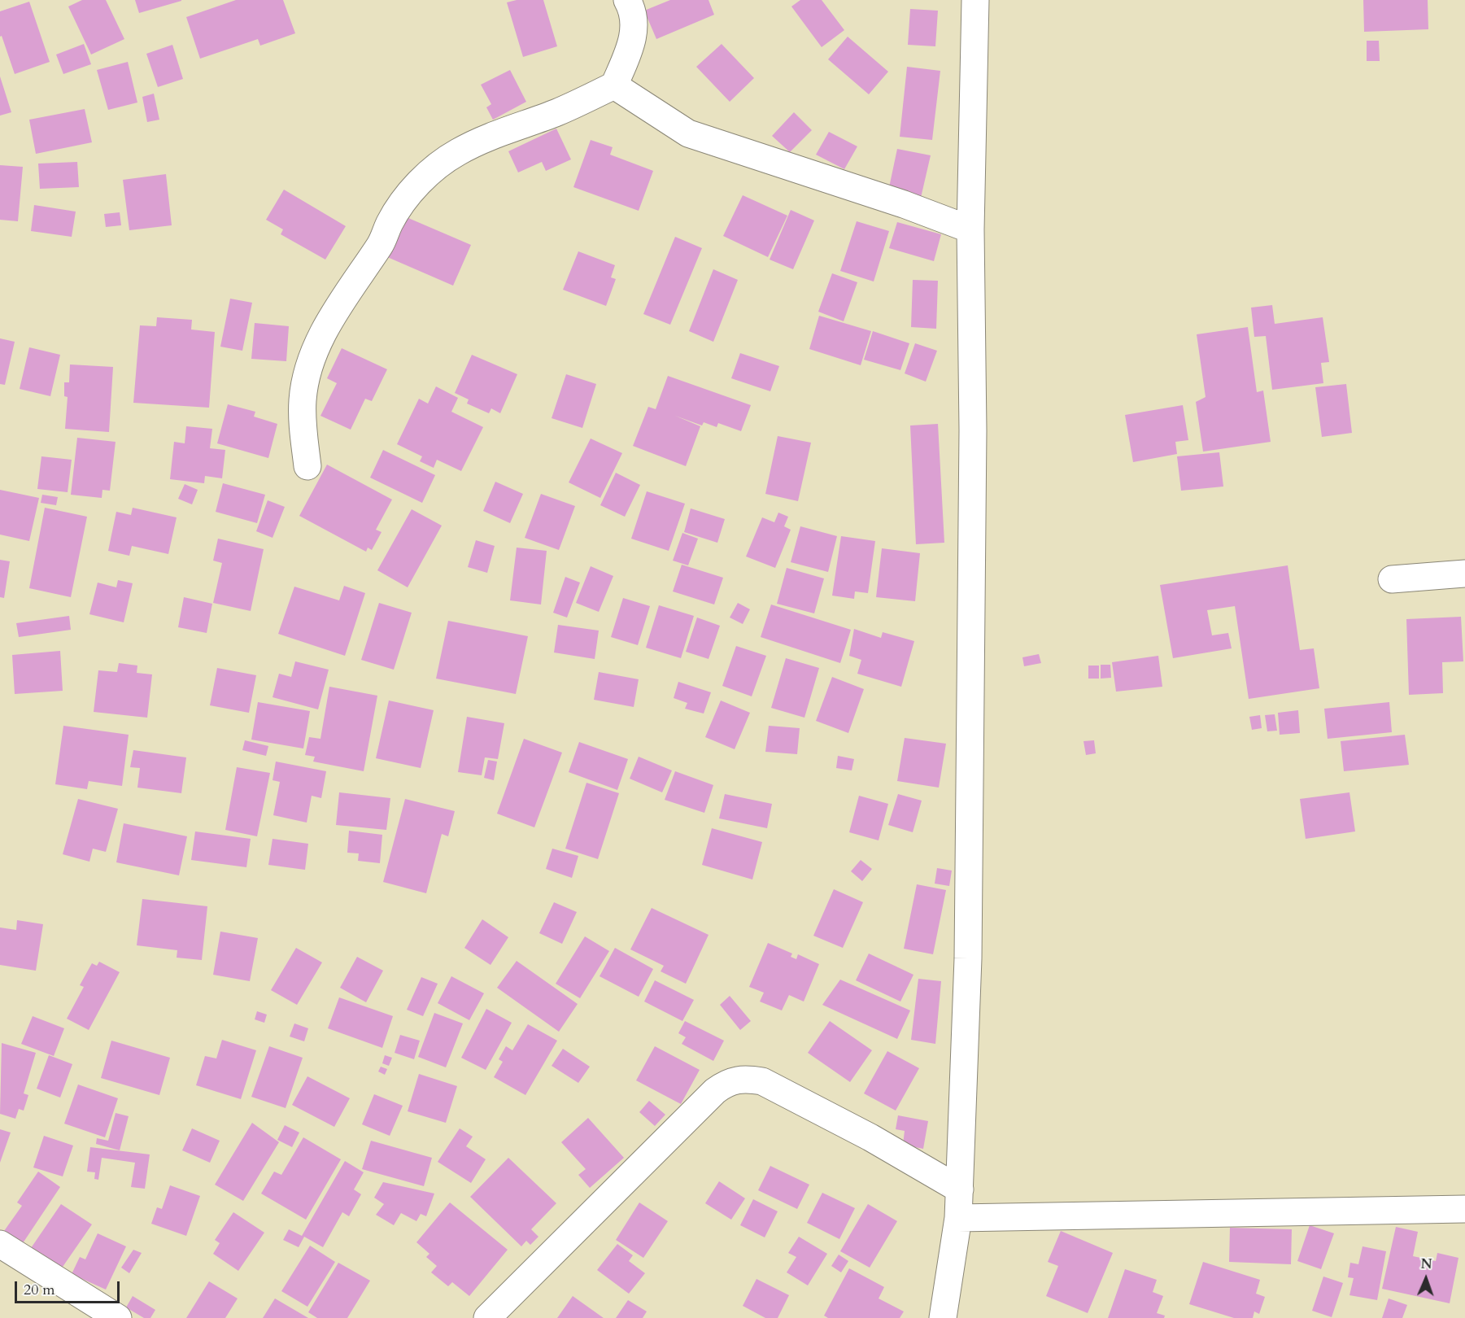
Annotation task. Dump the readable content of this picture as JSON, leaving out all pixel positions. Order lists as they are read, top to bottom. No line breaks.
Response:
{"scale_bar":"20 m","north":"top"}
